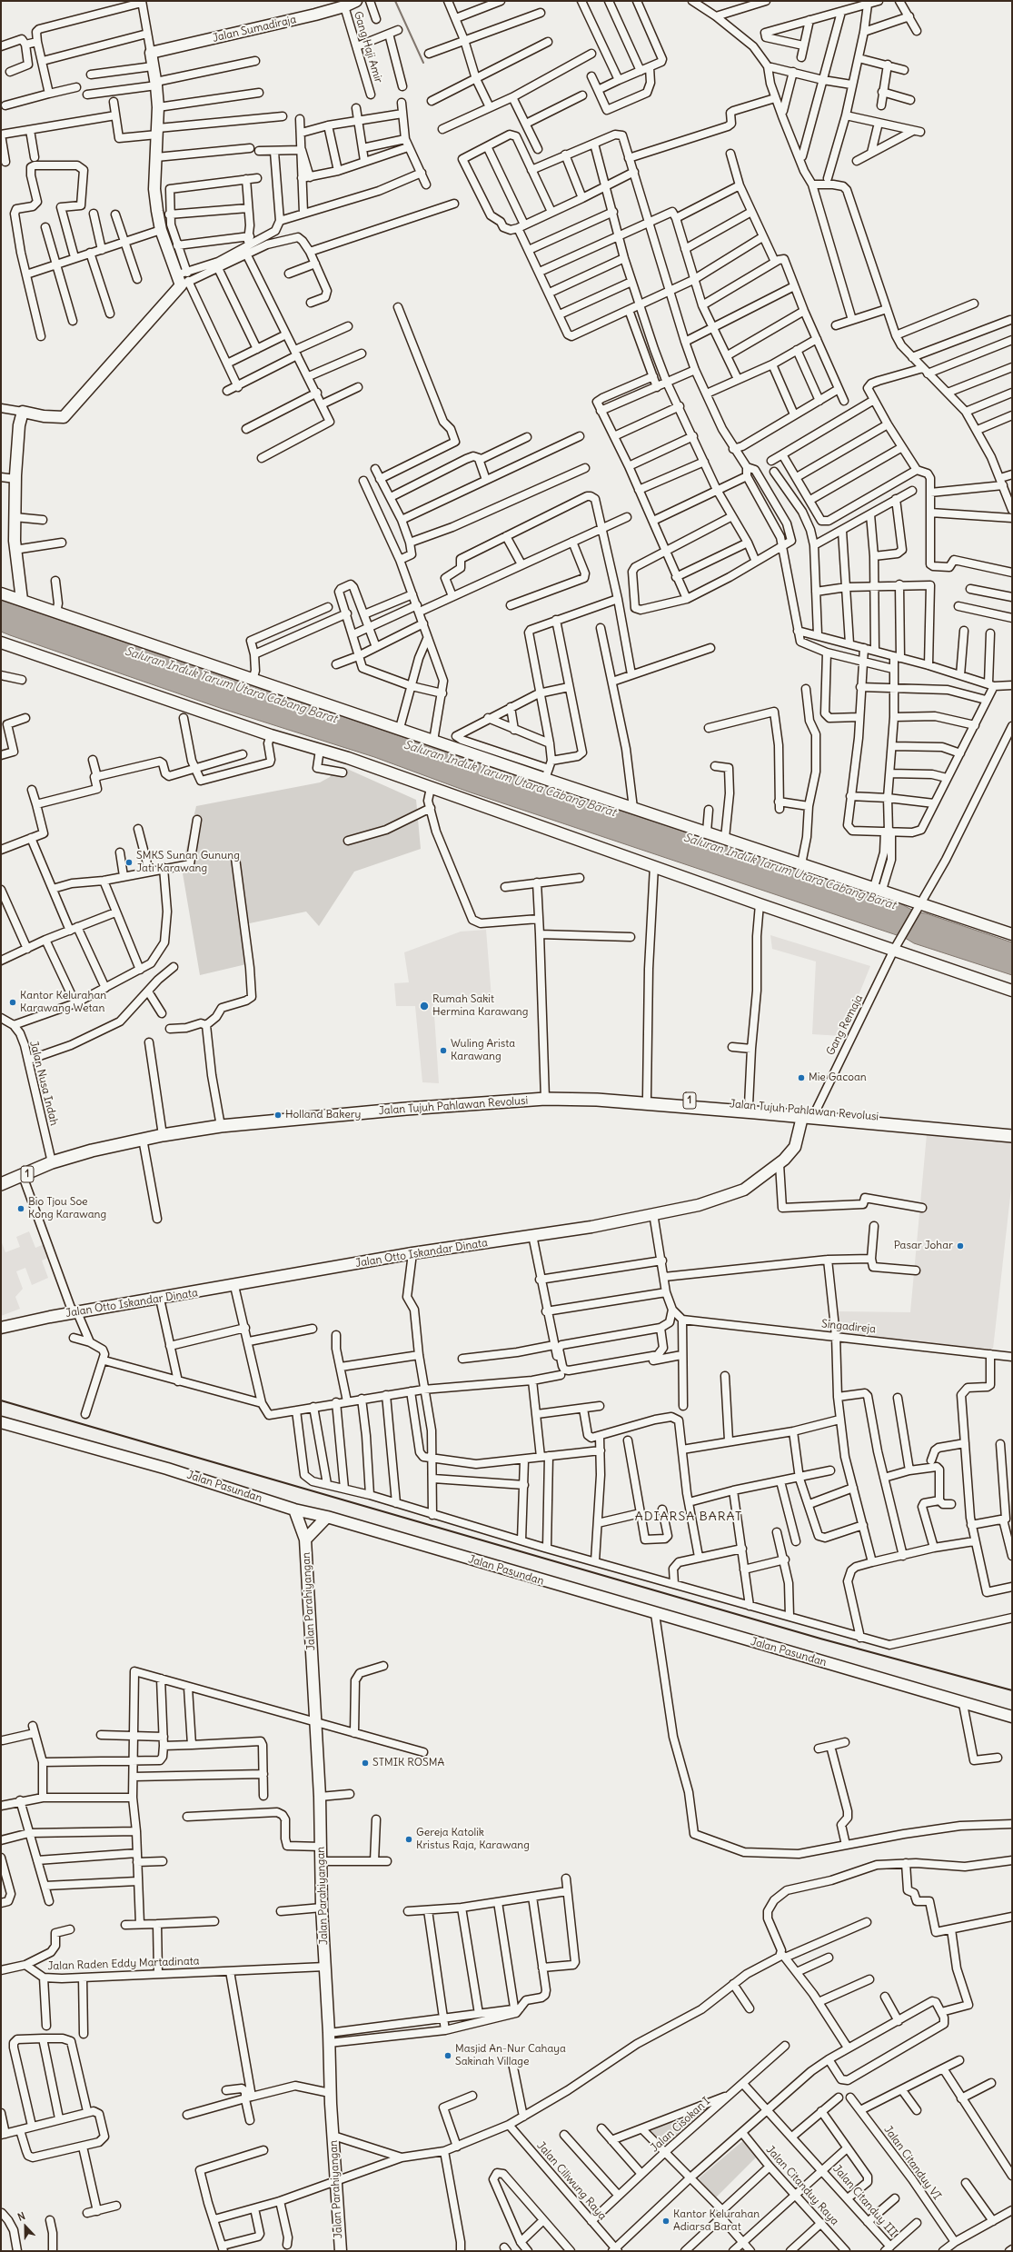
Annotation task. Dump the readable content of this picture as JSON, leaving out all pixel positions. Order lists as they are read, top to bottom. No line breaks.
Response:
{"streets":{"main road":["1","Jalan Tujuh Pahlawan Revolusi"],"street":["Jalan Sumadiraja","Gang Haji Amir","Gang Remaja","Jalan Nusa Indah","Jalan Otto Iskandar Dinata","Singadireja","Jalan Pasundan","Jalan Parahiyangan","Jalan Raden Eddy Martadinata","Jalan Cisokan I","Jalan Citanduy VI","Jalan Ciliwung Raya","Jalan Citanduy Raya","Jalan Citanduy III"]},"crossings":[["Jalan Sumadiraja","Gang Haji Amir"],["Gang Remaja","Jalan Tujuh Pahlawan Revolusi"],["Jalan Nusa Indah","Jalan Tujuh Pahlawan Revolusi"],["Jalan Tujuh Pahlawan Revolusi","Jalan Otto Iskandar Dinata"],["Jalan Pasundan","Jalan Parahiyangan"],["Jalan Parahiyangan","Jalan Raden Eddy Martadinata"],["Jalan Cisokan I","Jalan Ciliwung Raya"],["Jalan Cisokan I","Jalan Citanduy III"]],"districts":["ADIARSA BARAT"],"water":["Saluran Induk Tarum Utara Cabang Barat"],"places":["SMKS Sunan Gunung Jati Karawang","Kantor Kelurahan Karawang Wetan","Rumah Sakit Hermina Karawang","Wuling Arista Karawang","Mie Gacoan","Holland Bakery","Bio Tjou Soe Kong Karawang","Pasar Johar","STMIK ROSMA","Gereja Katolik Kristus Raja, Karawang","Masjid An-Nur Cahaya Sakinah Village","Kantor Kelurahan Adiarsa Barat"],"north":"top"}
